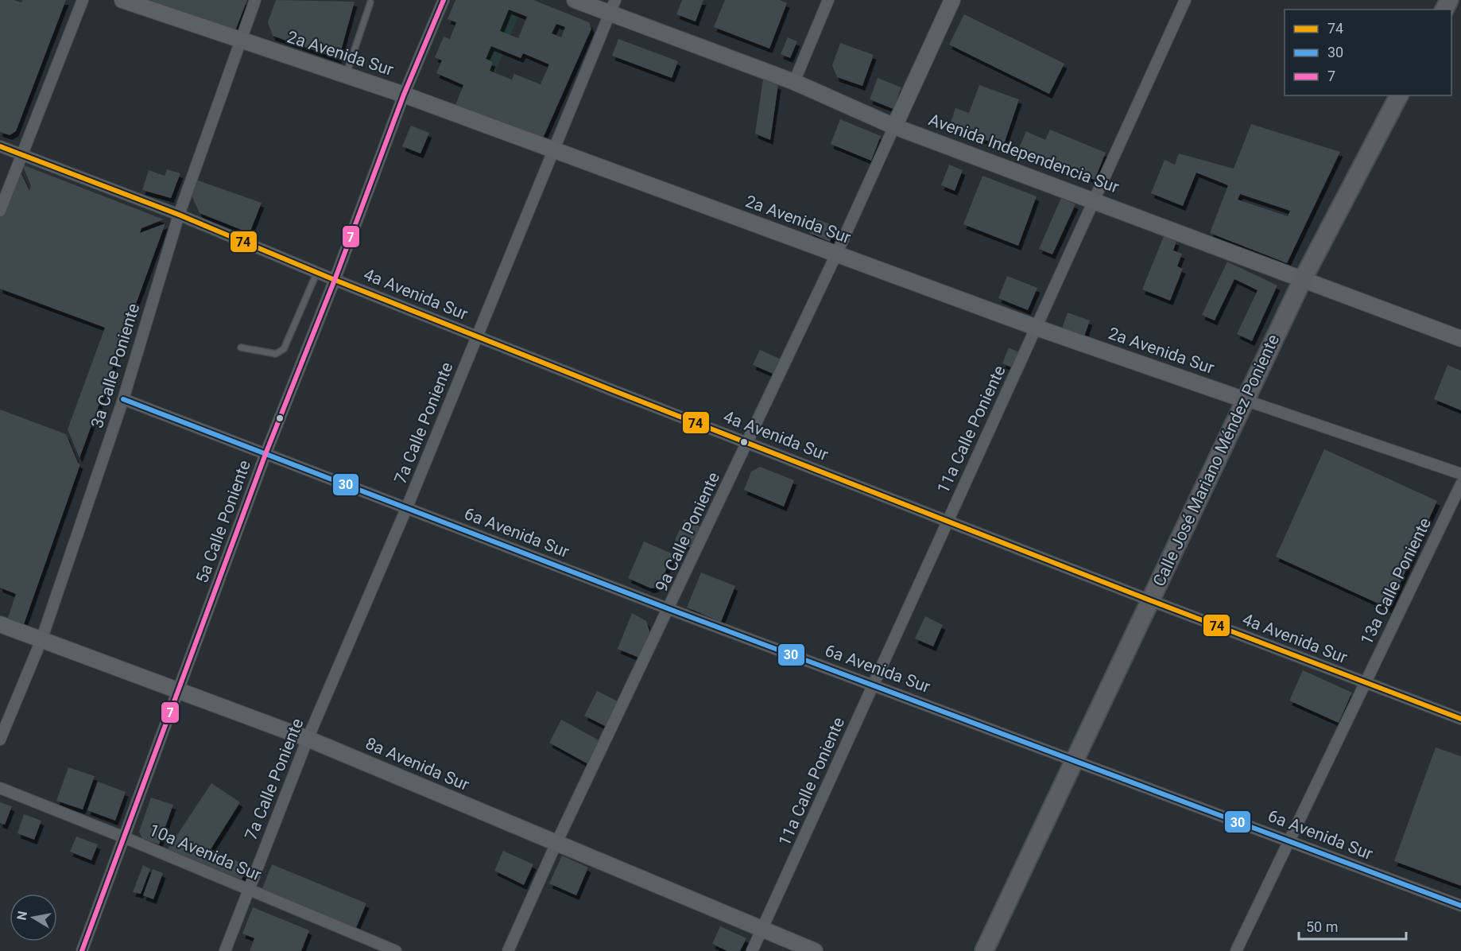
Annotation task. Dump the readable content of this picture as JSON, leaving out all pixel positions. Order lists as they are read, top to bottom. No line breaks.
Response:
{"streets":{"main road":["2a Avenida Sur","Avenida Independencia Sur","Calle José Mariano Méndez Poniente","8a Avenida Sur"],"street":["4a Avenida Sur","3a Calle Poniente","7a Calle Poniente","11a Calle Poniente","5a Calle Poniente","9a Calle Poniente","6a Avenida Sur","13a Calle Poniente","10a Avenida Sur"]},"crossings":[["2a Avenida Sur","3a Calle Poniente"],["2a Avenida Sur","7a Calle Poniente"],["2a Avenida Sur","11a Calle Poniente"],["2a Avenida Sur","Calle José Mariano Méndez Poniente"],["2a Avenida Sur","5a Calle Poniente"],["2a Avenida Sur","9a Calle Poniente"],["Avenida Independencia Sur","7a Calle Poniente"],["Avenida Independencia Sur","11a Calle Poniente"],["Avenida Independencia Sur","Calle José Mariano Méndez Poniente"],["Avenida Independencia Sur","9a Calle Poniente"],["4a Avenida Sur","3a Calle Poniente"],["4a Avenida Sur","7a Calle Poniente"],["4a Avenida Sur","11a Calle Poniente"],["4a Avenida Sur","Calle José Mariano Méndez Poniente"],["4a Avenida Sur","5a Calle Poniente"],["4a Avenida Sur","9a Calle Poniente"],["4a Avenida Sur","13a Calle Poniente"],["3a Calle Poniente","6a Avenida Sur"],["3a Calle Poniente","8a Avenida Sur"],["7a Calle Poniente","6a Avenida Sur"],["7a Calle Poniente","8a Avenida Sur"],["7a Calle Poniente","10a Avenida Sur"],["11a Calle Poniente","6a Avenida Sur"],["11a Calle Poniente","8a Avenida Sur"],["Calle José Mariano Méndez Poniente","6a Avenida Sur"],["5a Calle Poniente","6a Avenida Sur"],["5a Calle Poniente","8a Avenida Sur"],["5a Calle Poniente","10a Avenida Sur"],["9a Calle Poniente","6a Avenida Sur"],["9a Calle Poniente","8a Avenida Sur"],["6a Avenida Sur","13a Calle Poniente"]],"lines":["transit line 7","transit line 74","transit line 30"],"legend":["74","30","7"],"scale_bar":"50 m","north":"left"}
